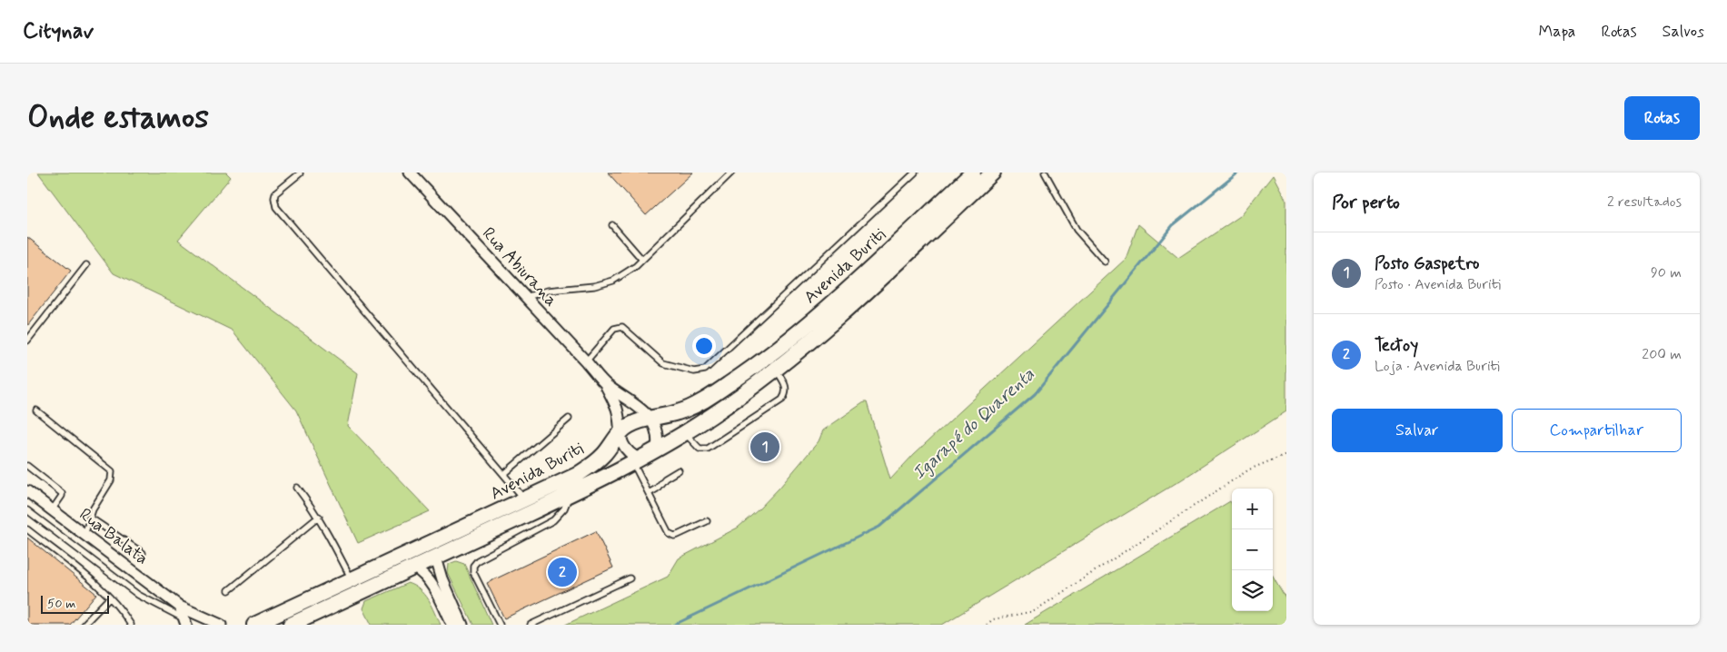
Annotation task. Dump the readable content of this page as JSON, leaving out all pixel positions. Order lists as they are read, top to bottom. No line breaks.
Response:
{"streets":{"main road":["Avenida Buriti"],"street":["Rua Abiurana","Rua Balata"]},"crossings":[["Avenida Buriti","Rua Abiurana"]],"water":["Igarapé do Quarenta"],"scale_bar":"50 m","page":{"header":"Citynav","nav":["Mapa","Rotas","Salvos"],"buttons":["Rotas",["Salvar","Compartilhar"]],"title":"Onde estamos","heading":["Por perto","2 resultados"],"list":[{"mark":"1","name":"Posto Gaspetro","note":"Posto · Avenida Buriti","value":"90 m"},{"mark":"2","name":"Tectoy","note":"Loja · Avenida Buriti","value":"200 m"}],"pins":["1","2"],"map_buttons":["+","−"],"scale":"50 m"}}
